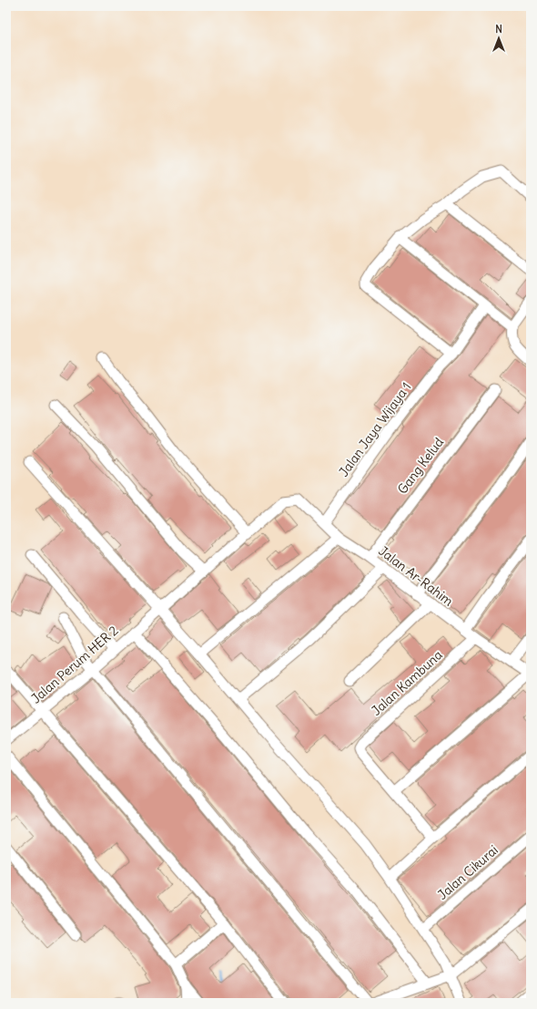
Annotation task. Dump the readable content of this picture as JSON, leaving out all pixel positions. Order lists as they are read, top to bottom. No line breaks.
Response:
{"streets":{"street":["Jalan Jaya Wijaya 1","Gang Kelud","Jalan Ar-Rahim","Jalan Perum HER 2","Jalan Kambuna","Jalan Cikurai"]},"crossings":[["Jalan Jaya Wijaya 1","Jalan Ar-Rahim"],["Gang Kelud","Jalan Ar-Rahim"],["Jalan Ar-Rahim","Jalan Perum HER 2"],["Jalan Ar-Rahim","Jalan Kambuna"]],"north":"top"}
